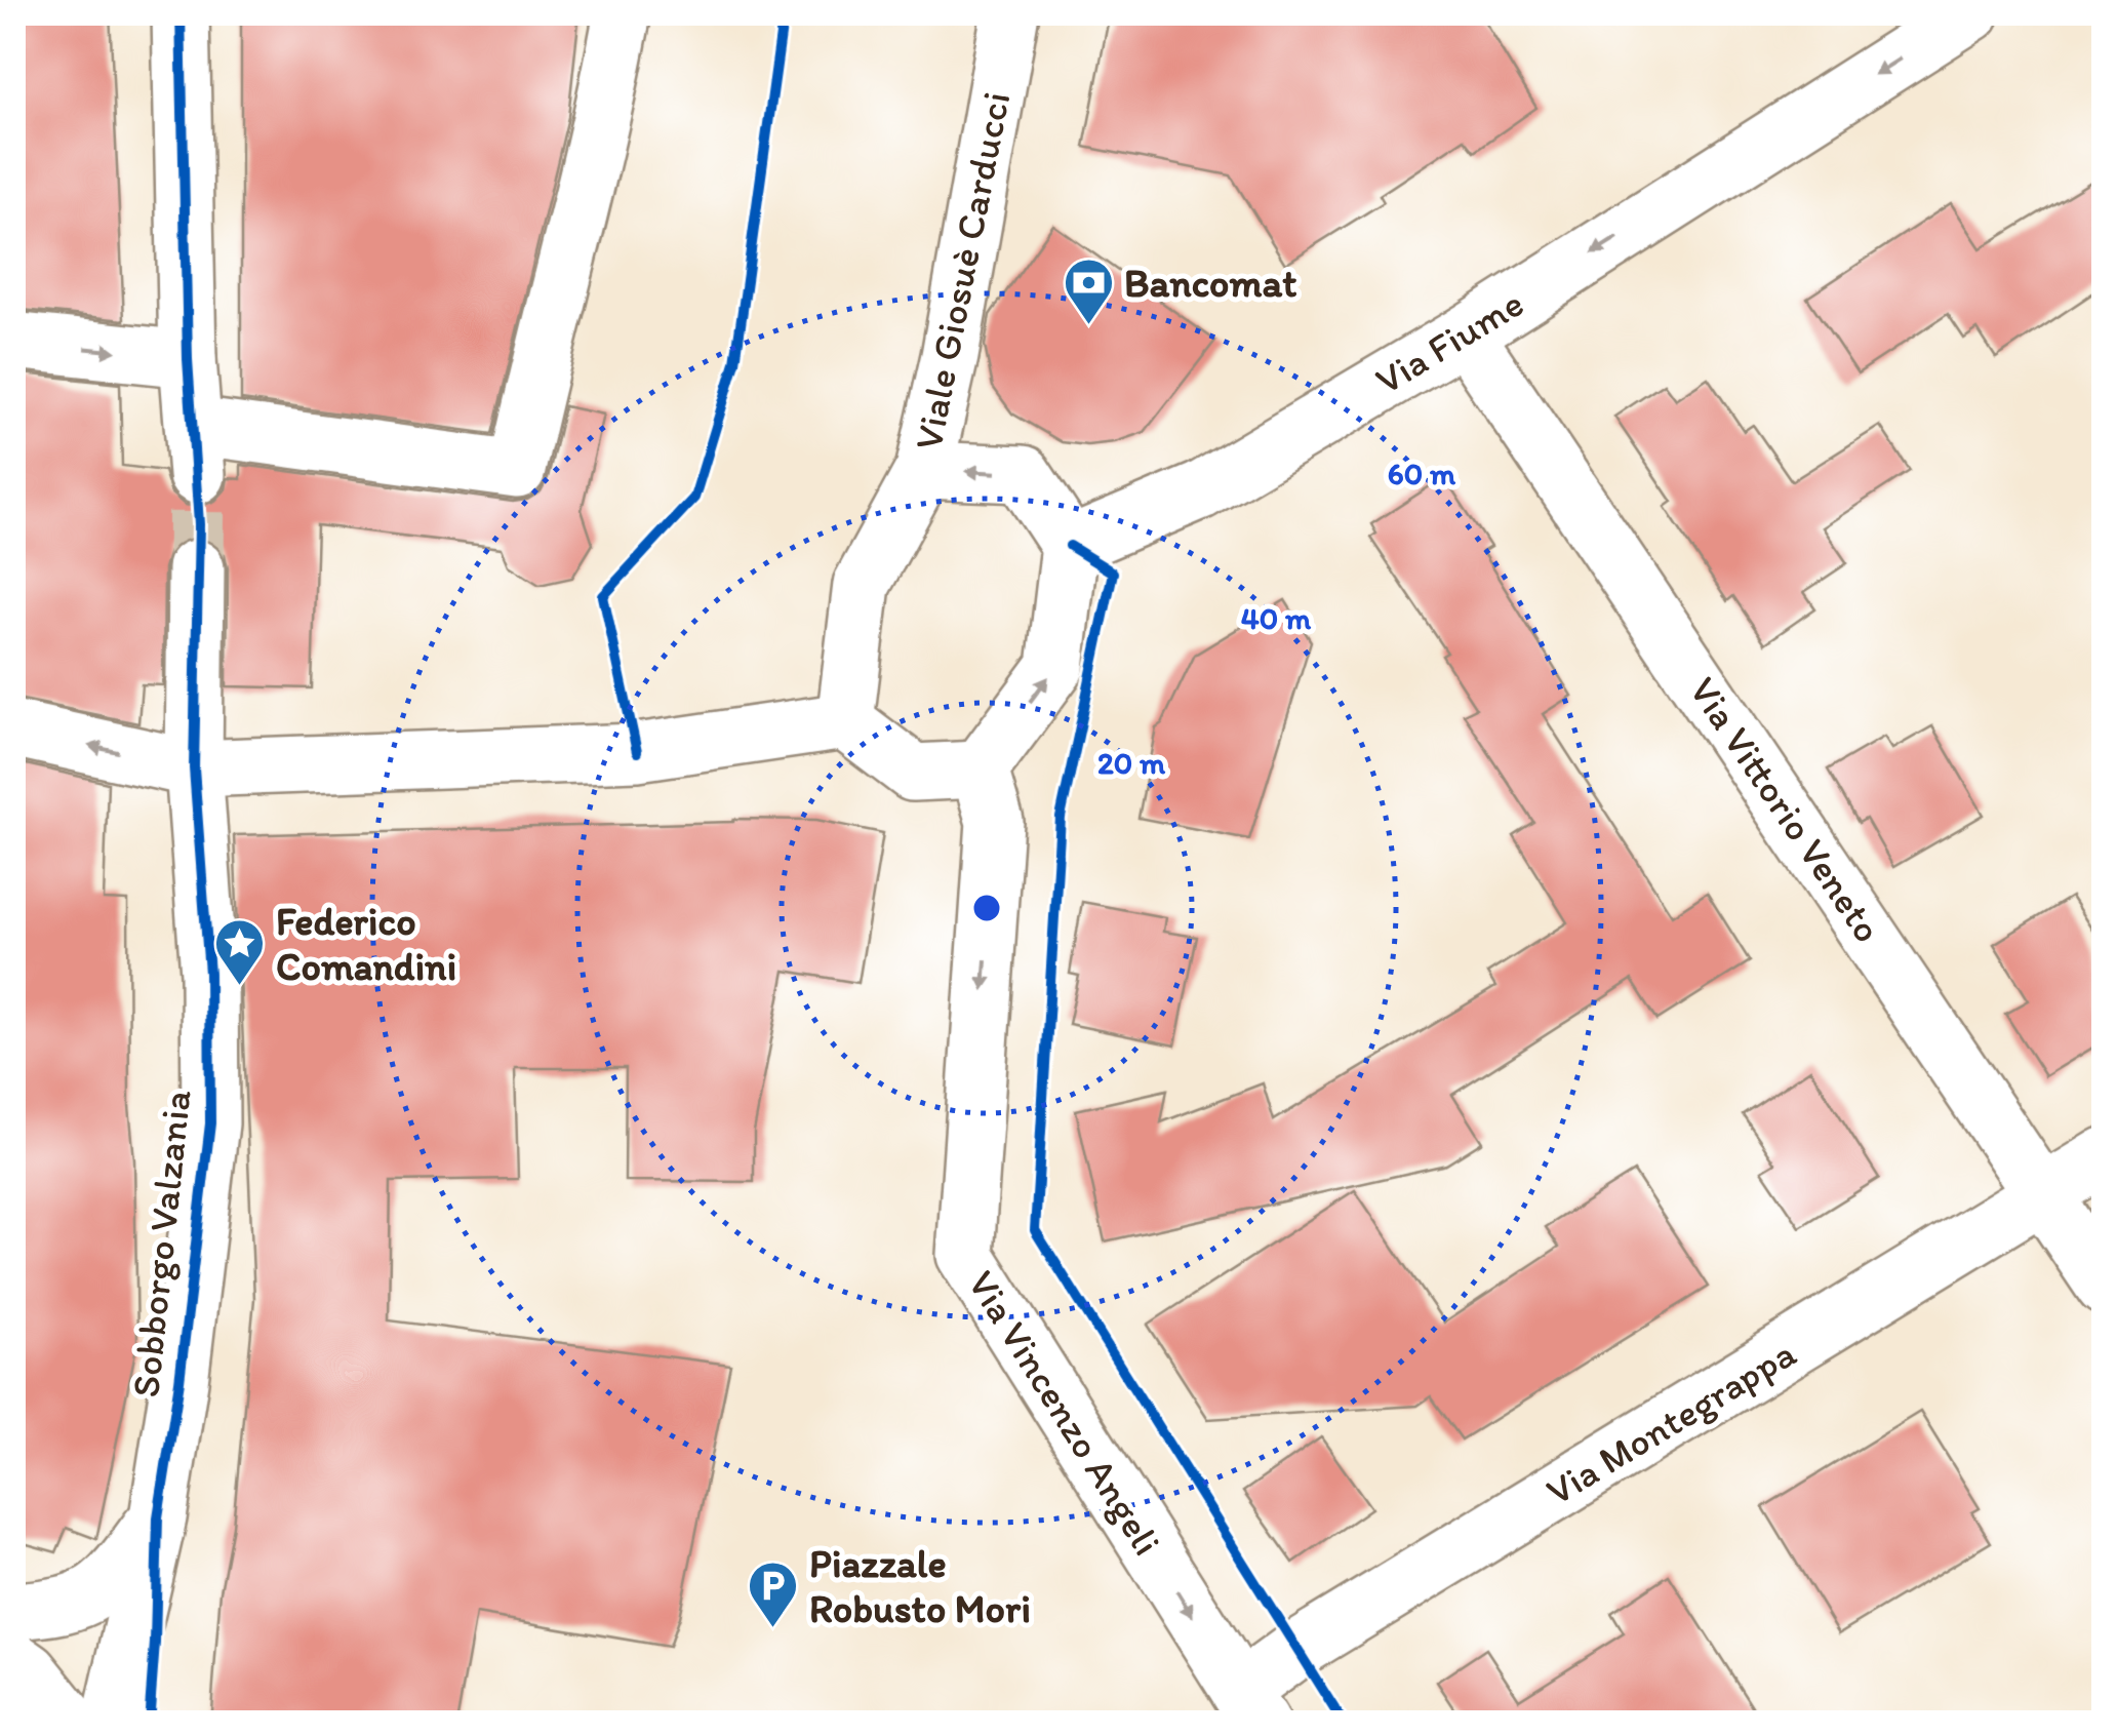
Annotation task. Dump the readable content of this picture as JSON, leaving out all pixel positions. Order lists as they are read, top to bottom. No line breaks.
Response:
{"streets":{"street":["Viale Giosuè Carducci","Via Fiume","Via Vittorio Veneto","Sobborgo Valzania","Via Vincenzo Angeli","Via Montegrappa"]},"crossings":[["Viale Giosuè Carducci","Via Fiume"],["Viale Giosuè Carducci","Via Vincenzo Angeli"],["Via Fiume","Via Vittorio Veneto"],["Via Fiume","Via Vincenzo Angeli"],["Via Vittorio Veneto","Via Montegrappa"],["Via Vincenzo Angeli","Via Montegrappa"]],"one_way":["Via Fiume","Via Vincenzo Angeli"],"places":{"bank":["Bancomat"],"place":["Federico Comandini"],"parking":["Piazzale Robusto Mori"]},"rings":["60 m","40 m","20 m"]}
